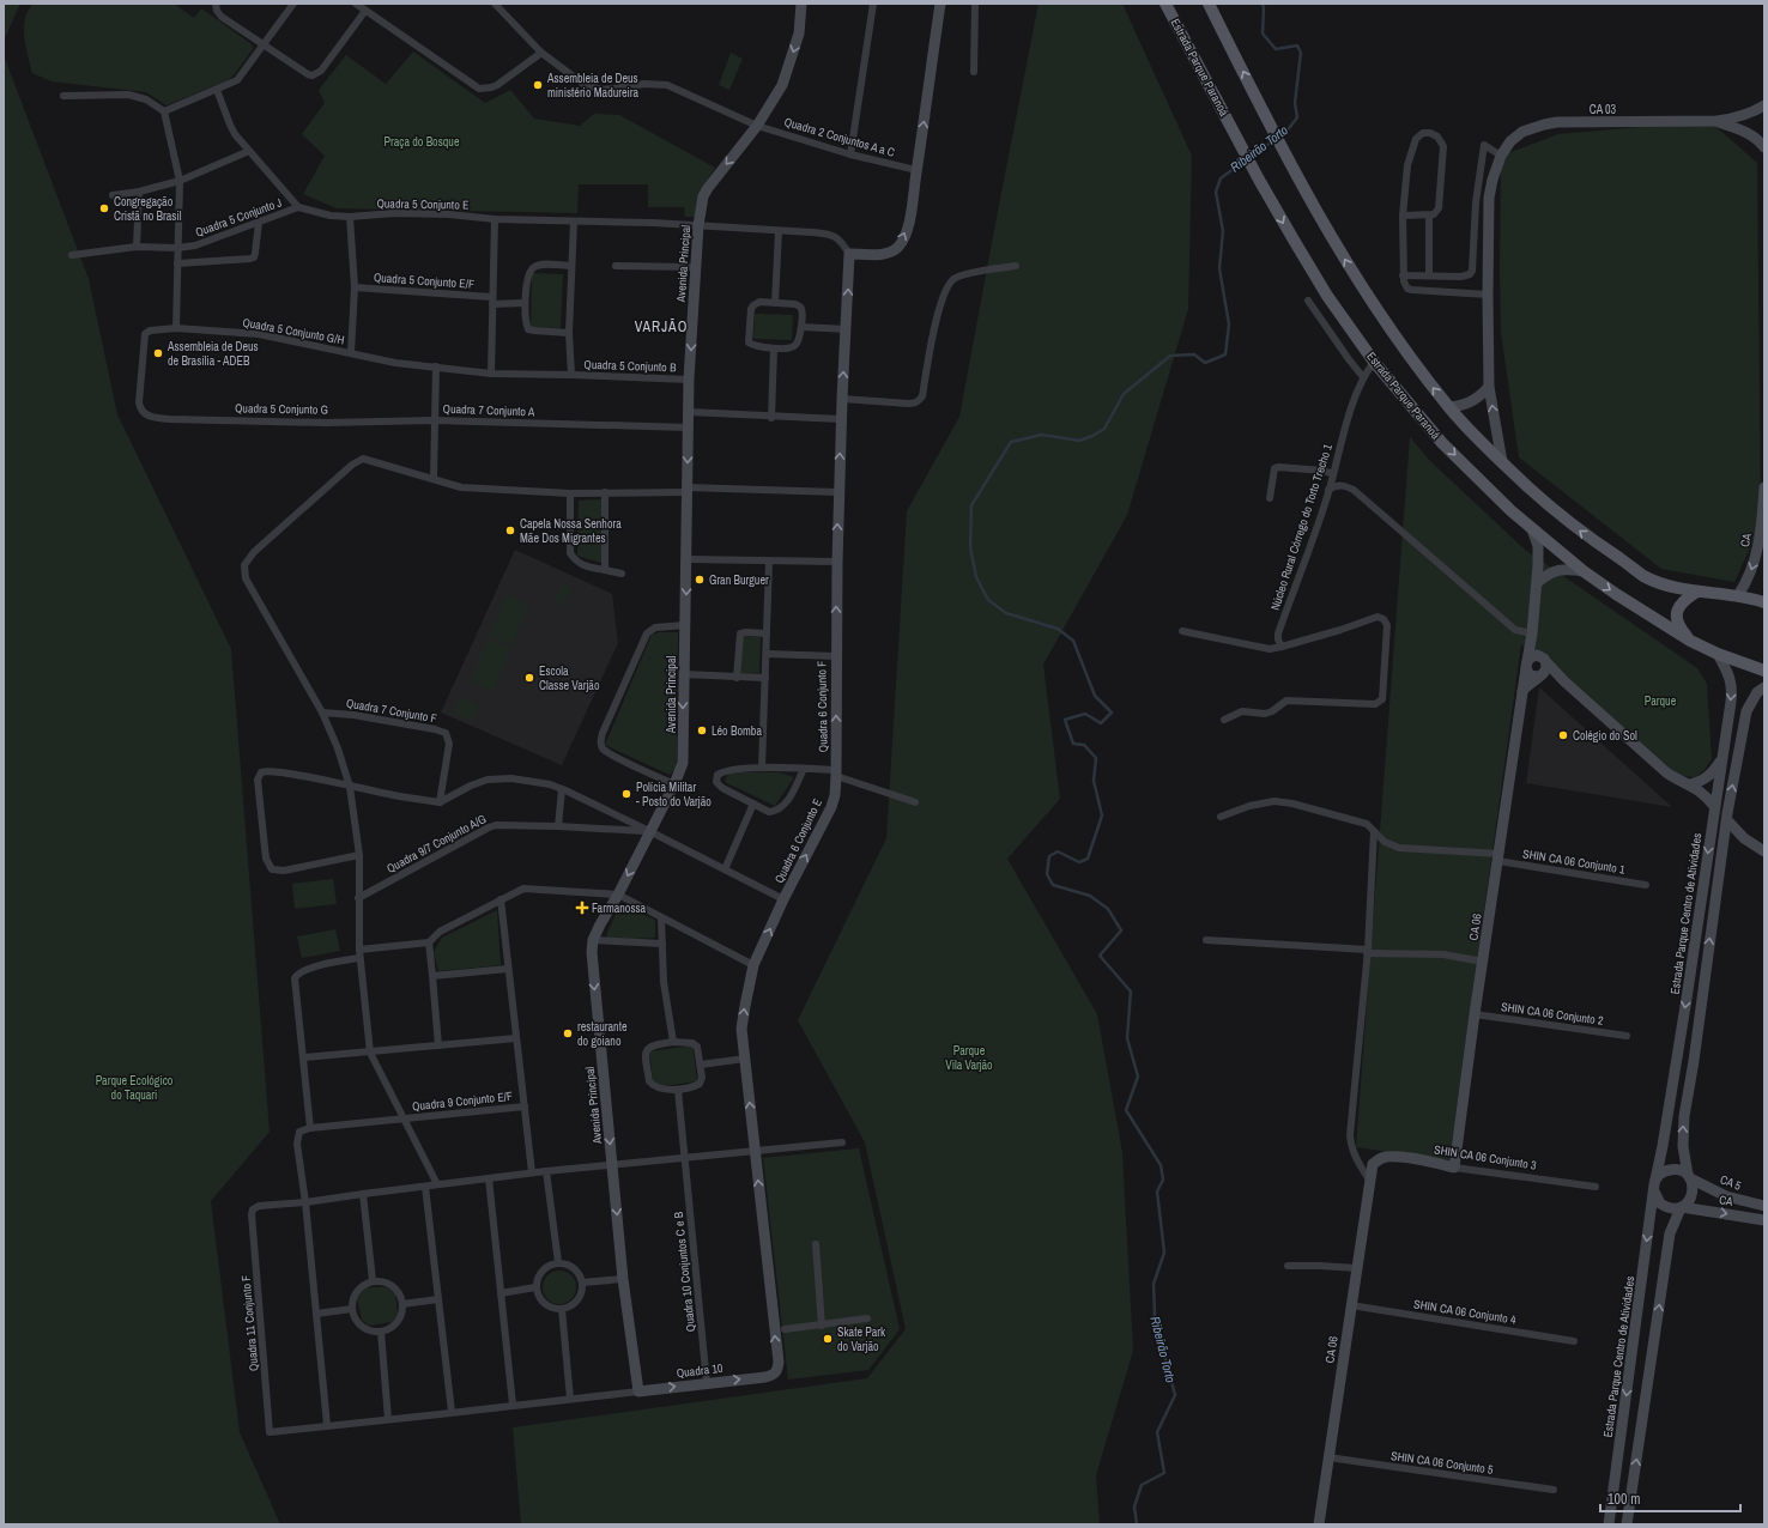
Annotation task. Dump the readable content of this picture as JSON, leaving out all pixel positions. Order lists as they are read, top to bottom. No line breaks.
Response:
{"streets":{"main road":["Estrada Parque Paranoá"],"street":["CA 03","Quadra 2 Conjuntos A a C","Quadra 5 Conjunto E","Quadra 5 Conjunto J","Avenida Principal","Quadra 5 Conjunto E/F","Quadra 5 Conjunto G/H","Quadra 5 Conjunto B","Quadra 5 Conjunto G","Quadra 7 Conjunto A","Núcleo Rural Córrego do Torto Trecho 1","CA","Quadra 6 Conjunto F","Quadra 7 Conjunto F","Quadra 6 Conjunto E","Quadra 9/7 Conjunto A/G","SHIN CA 06 Conjunto 1","Estrada Parque Centro de Atividades","CA 06","SHIN CA 06 Conjunto 2","Quadra 9 Conjunto E/F","SHIN CA 06 Conjunto 3","CA 5","Quadra 10 Conjuntos C e B","SHIN CA 06 Conjunto 4","Quadra 11 Conjunto F","Quadra 10","SHIN CA 06 Conjunto 5"]},"crossings":[["Estrada Parque Paranoá","Núcleo Rural Córrego do Torto Trecho 1"],["Estrada Parque Paranoá","Estrada Parque Centro de Atividades"],["Estrada Parque Paranoá","CA 06"],["Quadra 2 Conjuntos A a C","Avenida Principal"],["Quadra 5 Conjunto E","Quadra 5 Conjunto J"],["Quadra 5 Conjunto E","Avenida Principal"],["Avenida Principal","Quadra 5 Conjunto B"],["Avenida Principal","Quadra 7 Conjunto A"],["Avenida Principal","Quadra 9/7 Conjunto A/G"],["Avenida Principal","Quadra 10"],["Quadra 5 Conjunto G/H","Quadra 5 Conjunto B"],["Quadra 5 Conjunto G/H","Quadra 5 Conjunto G"],["Quadra 5 Conjunto G","Quadra 7 Conjunto A"],["CA","Estrada Parque Centro de Atividades"],["CA","CA 5"],["Quadra 6 Conjunto F","Quadra 6 Conjunto E"],["Quadra 6 Conjunto E","Quadra 10"],["SHIN CA 06 Conjunto 1","CA 06"],["Estrada Parque Centro de Atividades","CA 5"],["CA 06","SHIN CA 06 Conjunto 2"],["CA 06","SHIN CA 06 Conjunto 3"],["CA 06","SHIN CA 06 Conjunto 4"],["CA 06","SHIN CA 06 Conjunto 5"],["Quadra 10 Conjuntos C e B","Quadra 10"]],"one_way":["Quadra 10"],"districts":["VARJÃO"],"water":["Ribeirão Torto"],"parks":["Praça do Bosque","Parque","Parque Vila Varjão","Parque Ecológico do Taquari"],"places":{"other":["Assembleia de Deus ministério Madureira","Congregação Cristã no Brasil","Assembleia de Deus de Brasília - ADEB","Capela Nossa Senhora Mãe Dos Migrantes","Gran Burguer","Escola Classe Varjão","Léo Bomba","Colégio do Sol","Polícia Militar - Posto do Varjão","restaurante do goiano","Skate Park do Varjão"],"health":["Farmanossa"]},"scale_bar":"100 m"}
